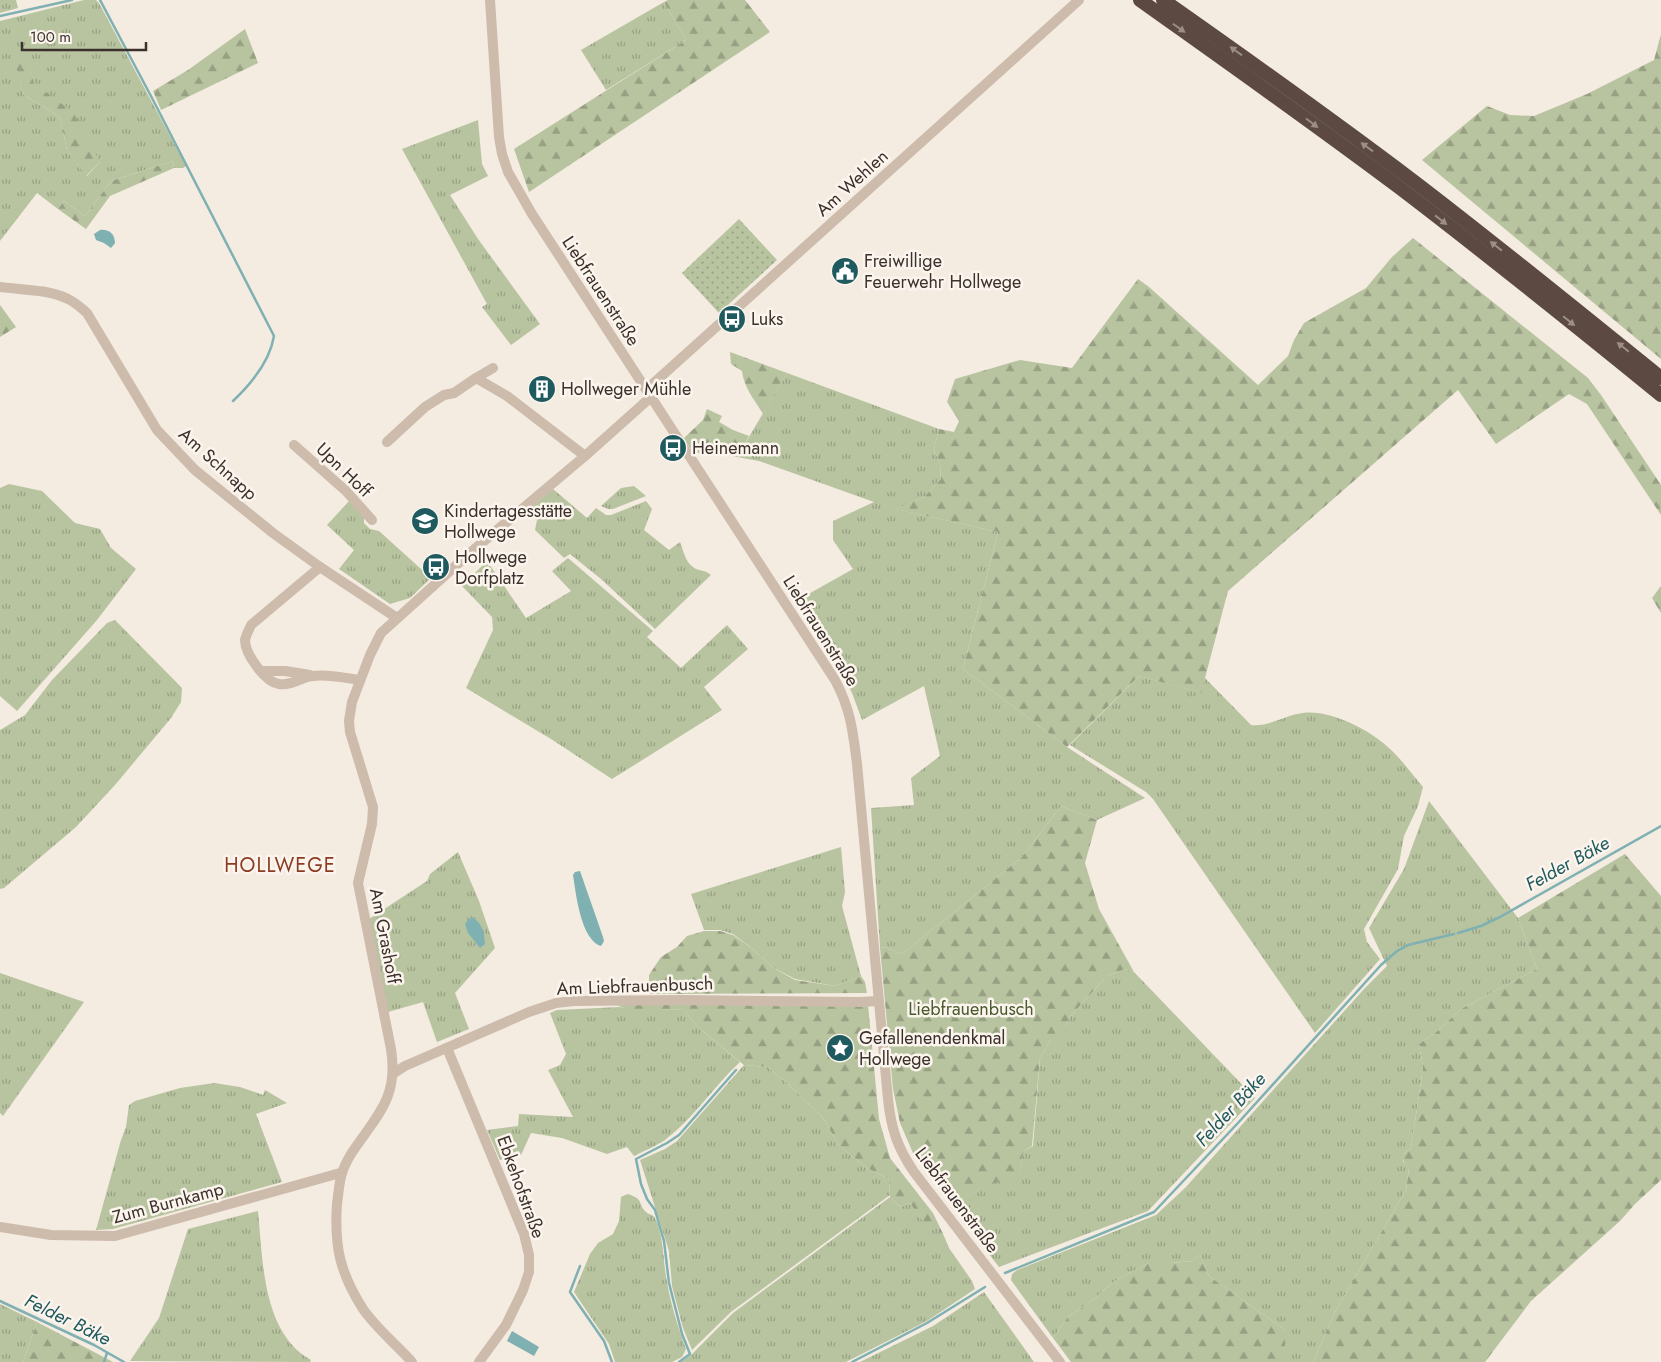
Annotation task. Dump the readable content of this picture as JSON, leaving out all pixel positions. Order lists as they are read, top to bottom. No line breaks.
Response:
{"streets":{"street":["Am Wehlen","Liebfrauenstraße","Am Schnapp","Upn Hoff","Am Grashoff","Am Liebfrauenbusch","Ebkehofstraße","Zum Burnkamp"]},"crossings":[["Am Wehlen","Liebfrauenstraße"],["Am Wehlen","Am Grashoff"],["Liebfrauenstraße","Am Grashoff"],["Liebfrauenstraße","Am Liebfrauenbusch"],["Am Schnapp","Am Grashoff"],["Am Grashoff","Am Liebfrauenbusch"],["Am Liebfrauenbusch","Ebkehofstraße"]],"districts":["HOLLWEGE"],"water":["Felder Bäke"],"parks":["Liebfrauenbusch"],"places":{"public building":["Freiwillige Feuerwehr Hollwege"],"bus stop":["Luks","Heinemann","Hollwege Dorfplatz"],"building":["Hollweger Mühle"],"school or university":["Kindertagesstätte Hollwege"],"place":["Gefallenendenkmal Hollwege"]},"scale_bar":"100 m"}
